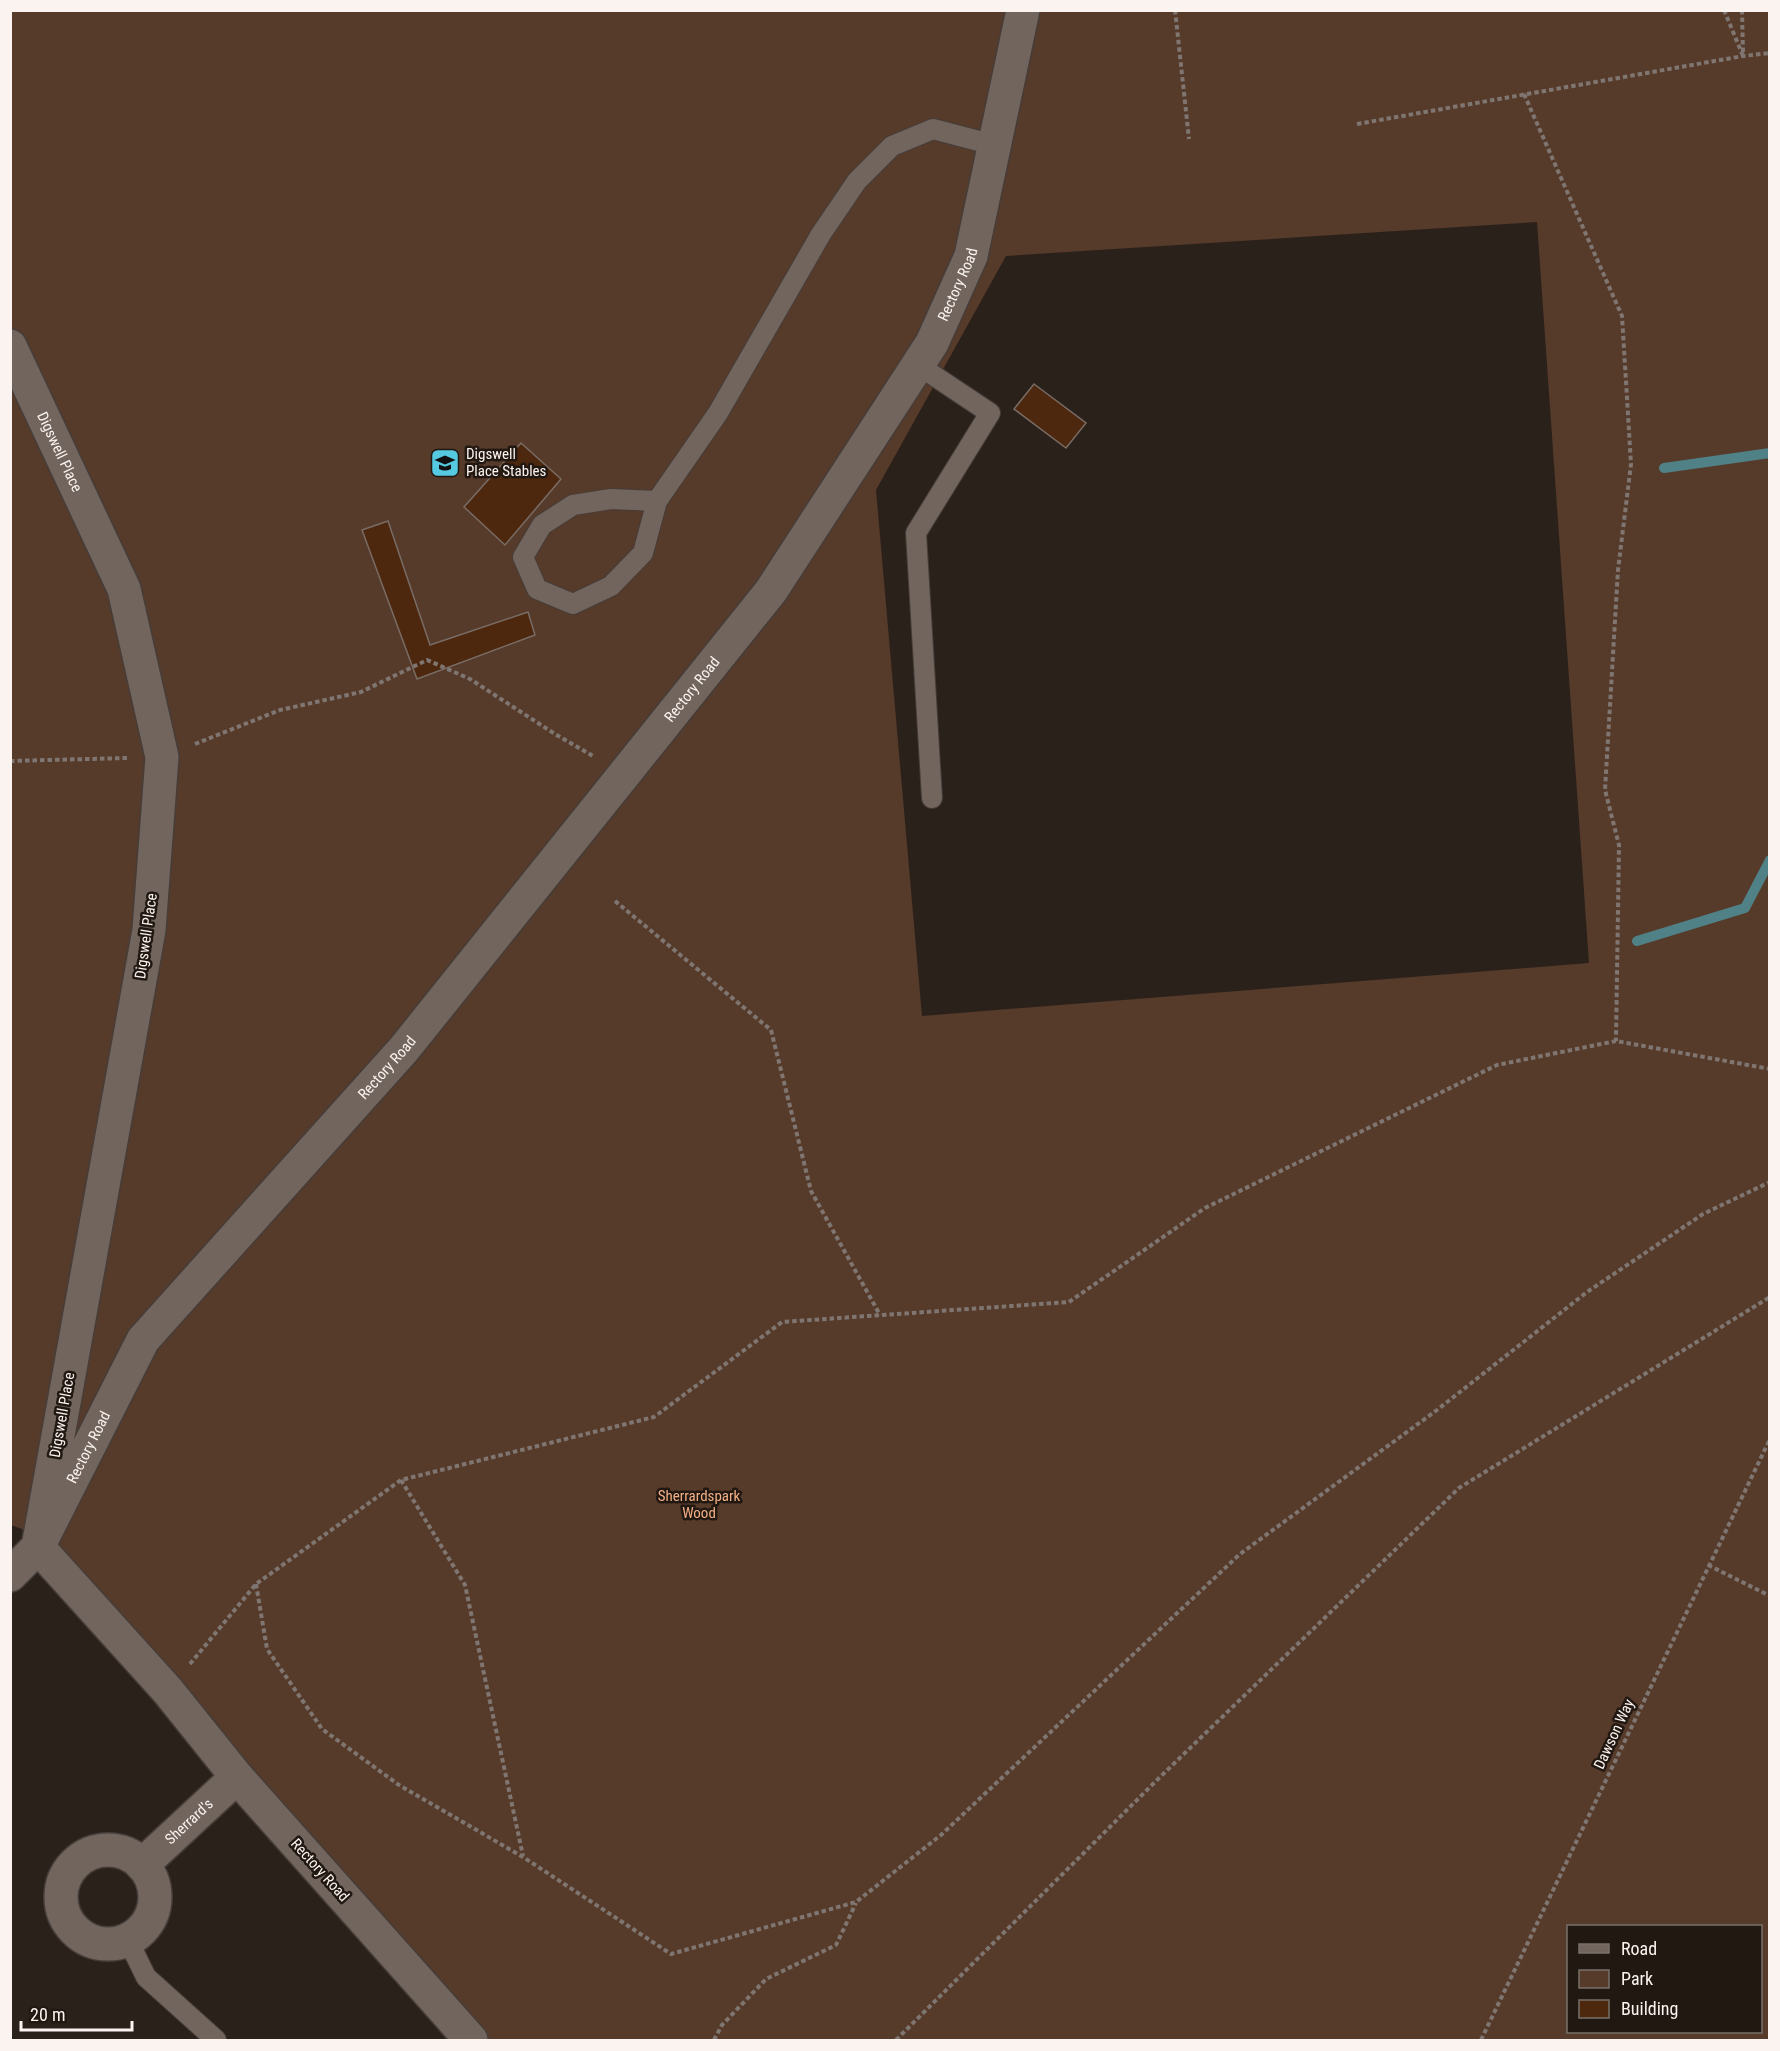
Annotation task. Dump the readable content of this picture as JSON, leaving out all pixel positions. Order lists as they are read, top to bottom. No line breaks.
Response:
{"streets":{"street":["Rectory Road","Digswell Place","Sherrard's"],"path":["Dawson Way"]},"crossings":[["Rectory Road","Digswell Place"],["Rectory Road","Sherrard's"]],"parks":["Sherrardspark Wood"],"places":{"school or university":["Digswell Place Stables"]},"legend":["Road","Park","Building"],"scale_bar":"20 m"}
